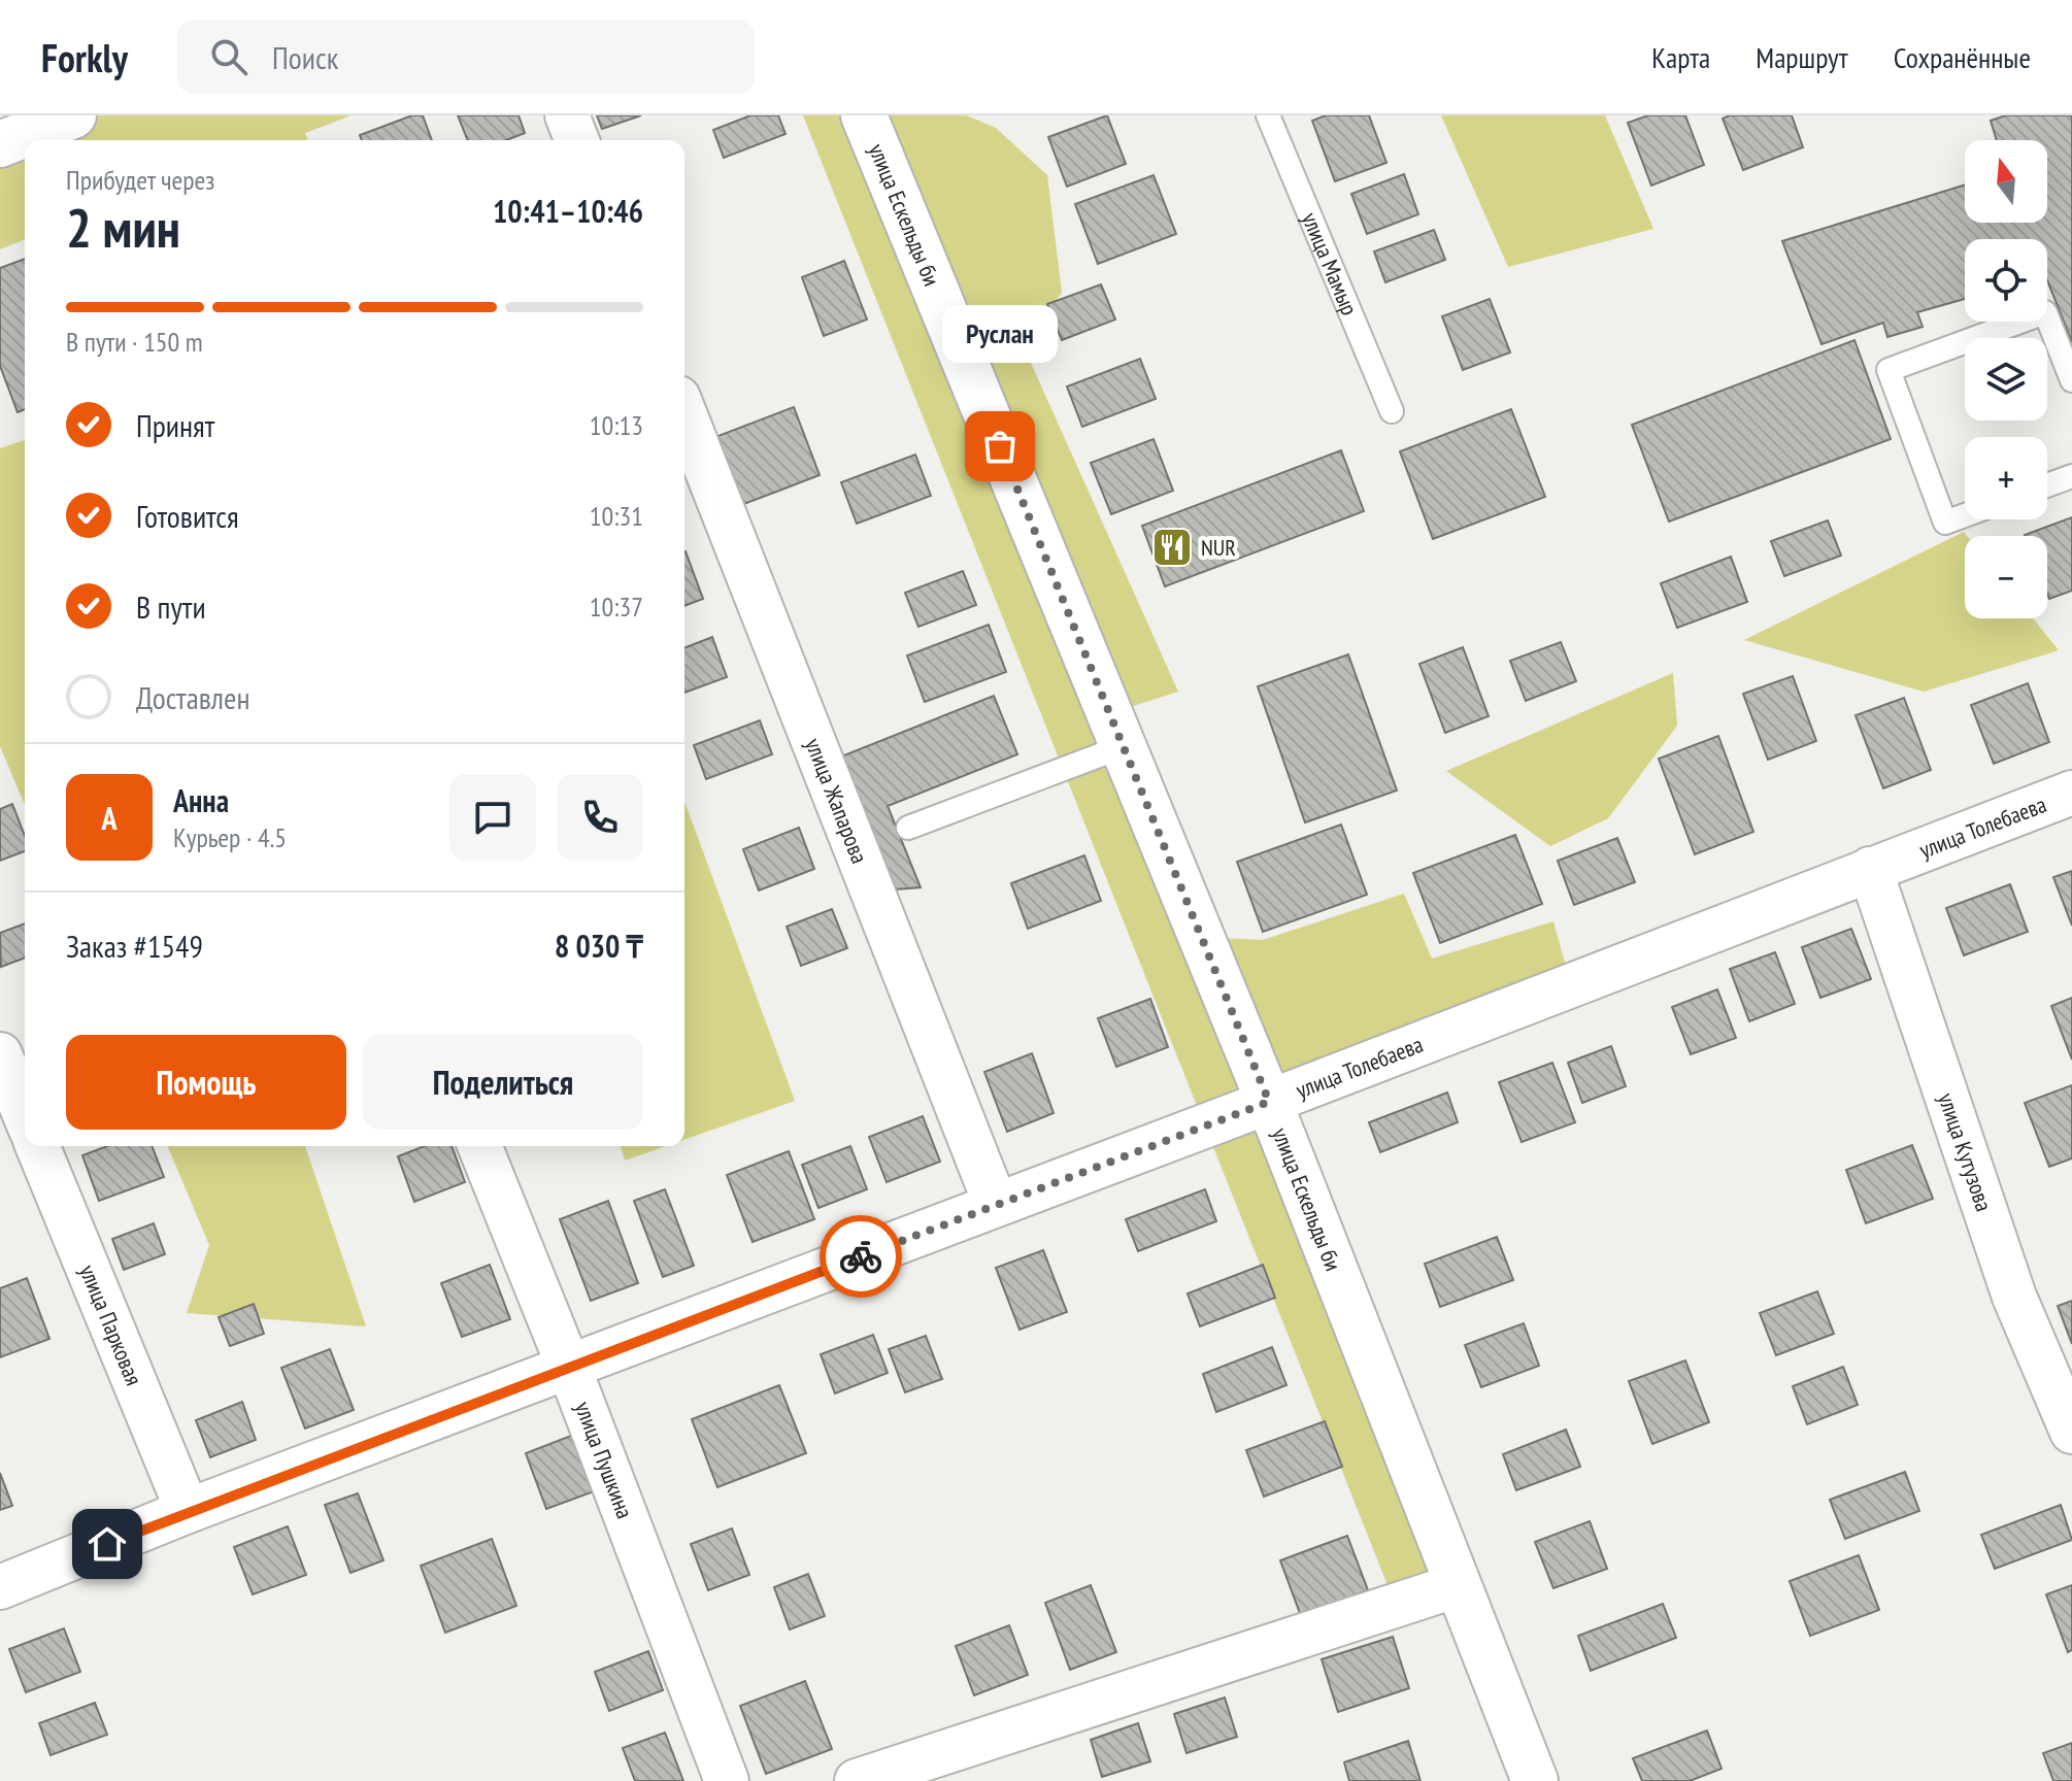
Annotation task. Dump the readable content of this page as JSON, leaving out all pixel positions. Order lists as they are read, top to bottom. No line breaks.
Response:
{"streets":{"street":["улица Ескельды би","улица Жапарова","улица Толебаева","улица Кутузова","улица Парковая","улица Пушкина"],"lane":["улица Мамыр"]},"crossings":[["улица Ескельды би","улица Толебаева"],["улица Жапарова","улица Толебаева"],["улица Толебаева","улица Кутузова"],["улица Толебаева","улица Парковая"],["улица Толебаева","улица Пушкина"]],"places":{"other":["Руслан"],"restaurant":["NUR"]},"north":"top","page":{"header":"Forkly","search":"Поиск","nav":["Карта","Маршрут","Сохранённые"],"map_buttons":["+","−"],"heading":["2 мин","Прибудет через","10:41–10:46"],"panel":["Анна","Курьер · 4.5","Заказ #1549","8 030 ₸"],"bar":"В пути · 150 m","bubble":"Руслан","list":[["Принят","10:13"],["Готовится","10:31"],["В пути","10:37"],"Доставлен"],"round":"А","buttons":["Помощь","Поделиться"]}}
